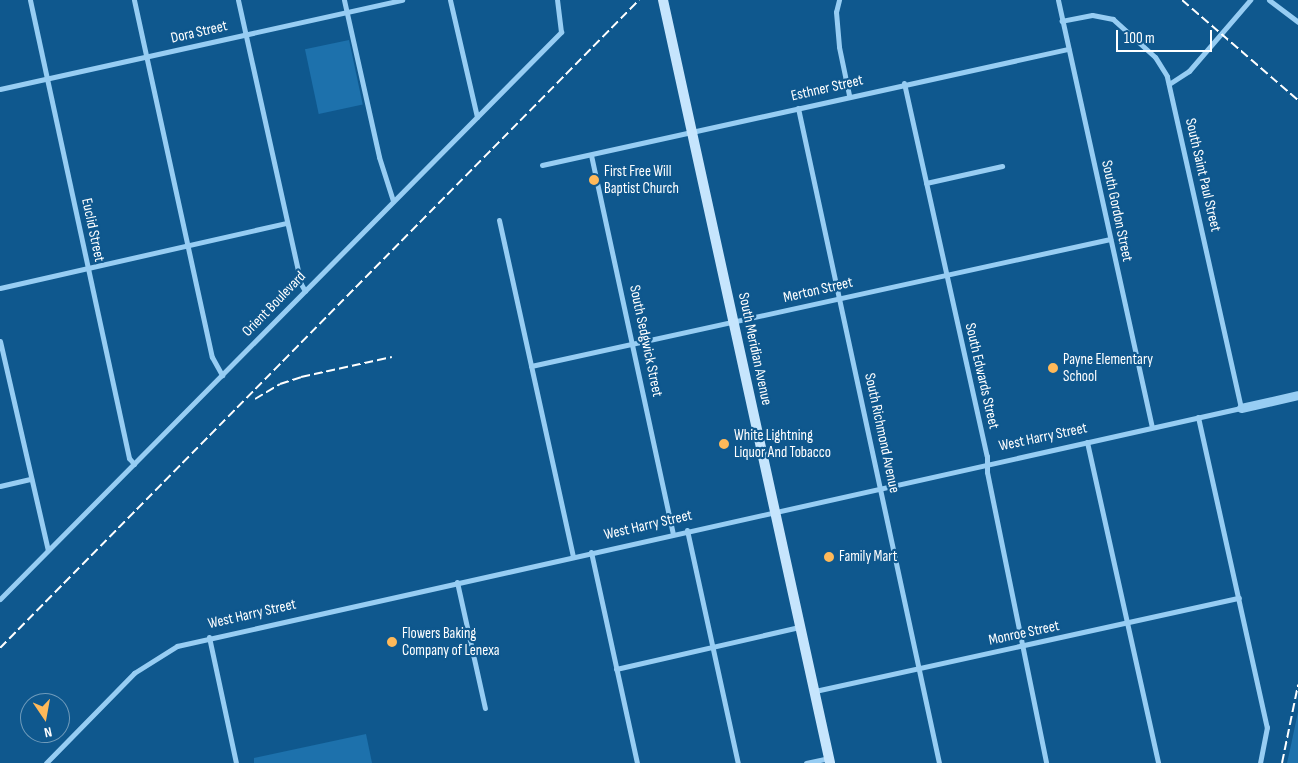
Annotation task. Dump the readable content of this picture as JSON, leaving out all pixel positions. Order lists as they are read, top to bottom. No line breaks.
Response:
{"streets":{"main road":["South Meridian Avenue"],"street":["Dora Street","Esthner Street","South Saint Paul Street","South Gordon Street","Euclid Street","Merton Street","Orient Boulevard","South Sedgwick Street","South Edwards Street","South Richmond Avenue","West Harry Street","Monroe Street"]},"crossings":[["Dora Street","Euclid Street"],["Esthner Street","South Gordon Street"],["Esthner Street","South Sedgwick Street"],["Esthner Street","South Meridian Avenue"],["Esthner Street","South Edwards Street"],["Esthner Street","South Richmond Avenue"],["South Saint Paul Street","South Gordon Street"],["South Saint Paul Street","West Harry Street"],["South Gordon Street","Merton Street"],["South Gordon Street","West Harry Street"],["Euclid Street","Orient Boulevard"],["Merton Street","South Sedgwick Street"],["Merton Street","South Meridian Avenue"],["Merton Street","South Edwards Street"],["Merton Street","South Richmond Avenue"],["South Sedgwick Street","West Harry Street"],["South Meridian Avenue","West Harry Street"],["South Meridian Avenue","Monroe Street"],["South Edwards Street","West Harry Street"],["South Edwards Street","Monroe Street"],["South Richmond Avenue","West Harry Street"],["South Richmond Avenue","Monroe Street"]],"places":["First Free Will Baptist Church","Payne Elementary School","White Lightning Liquor And Tobacco","Family Mart","Flowers Baking Company of Lenexa"],"scale_bar":"100 m","north":"bottom"}
